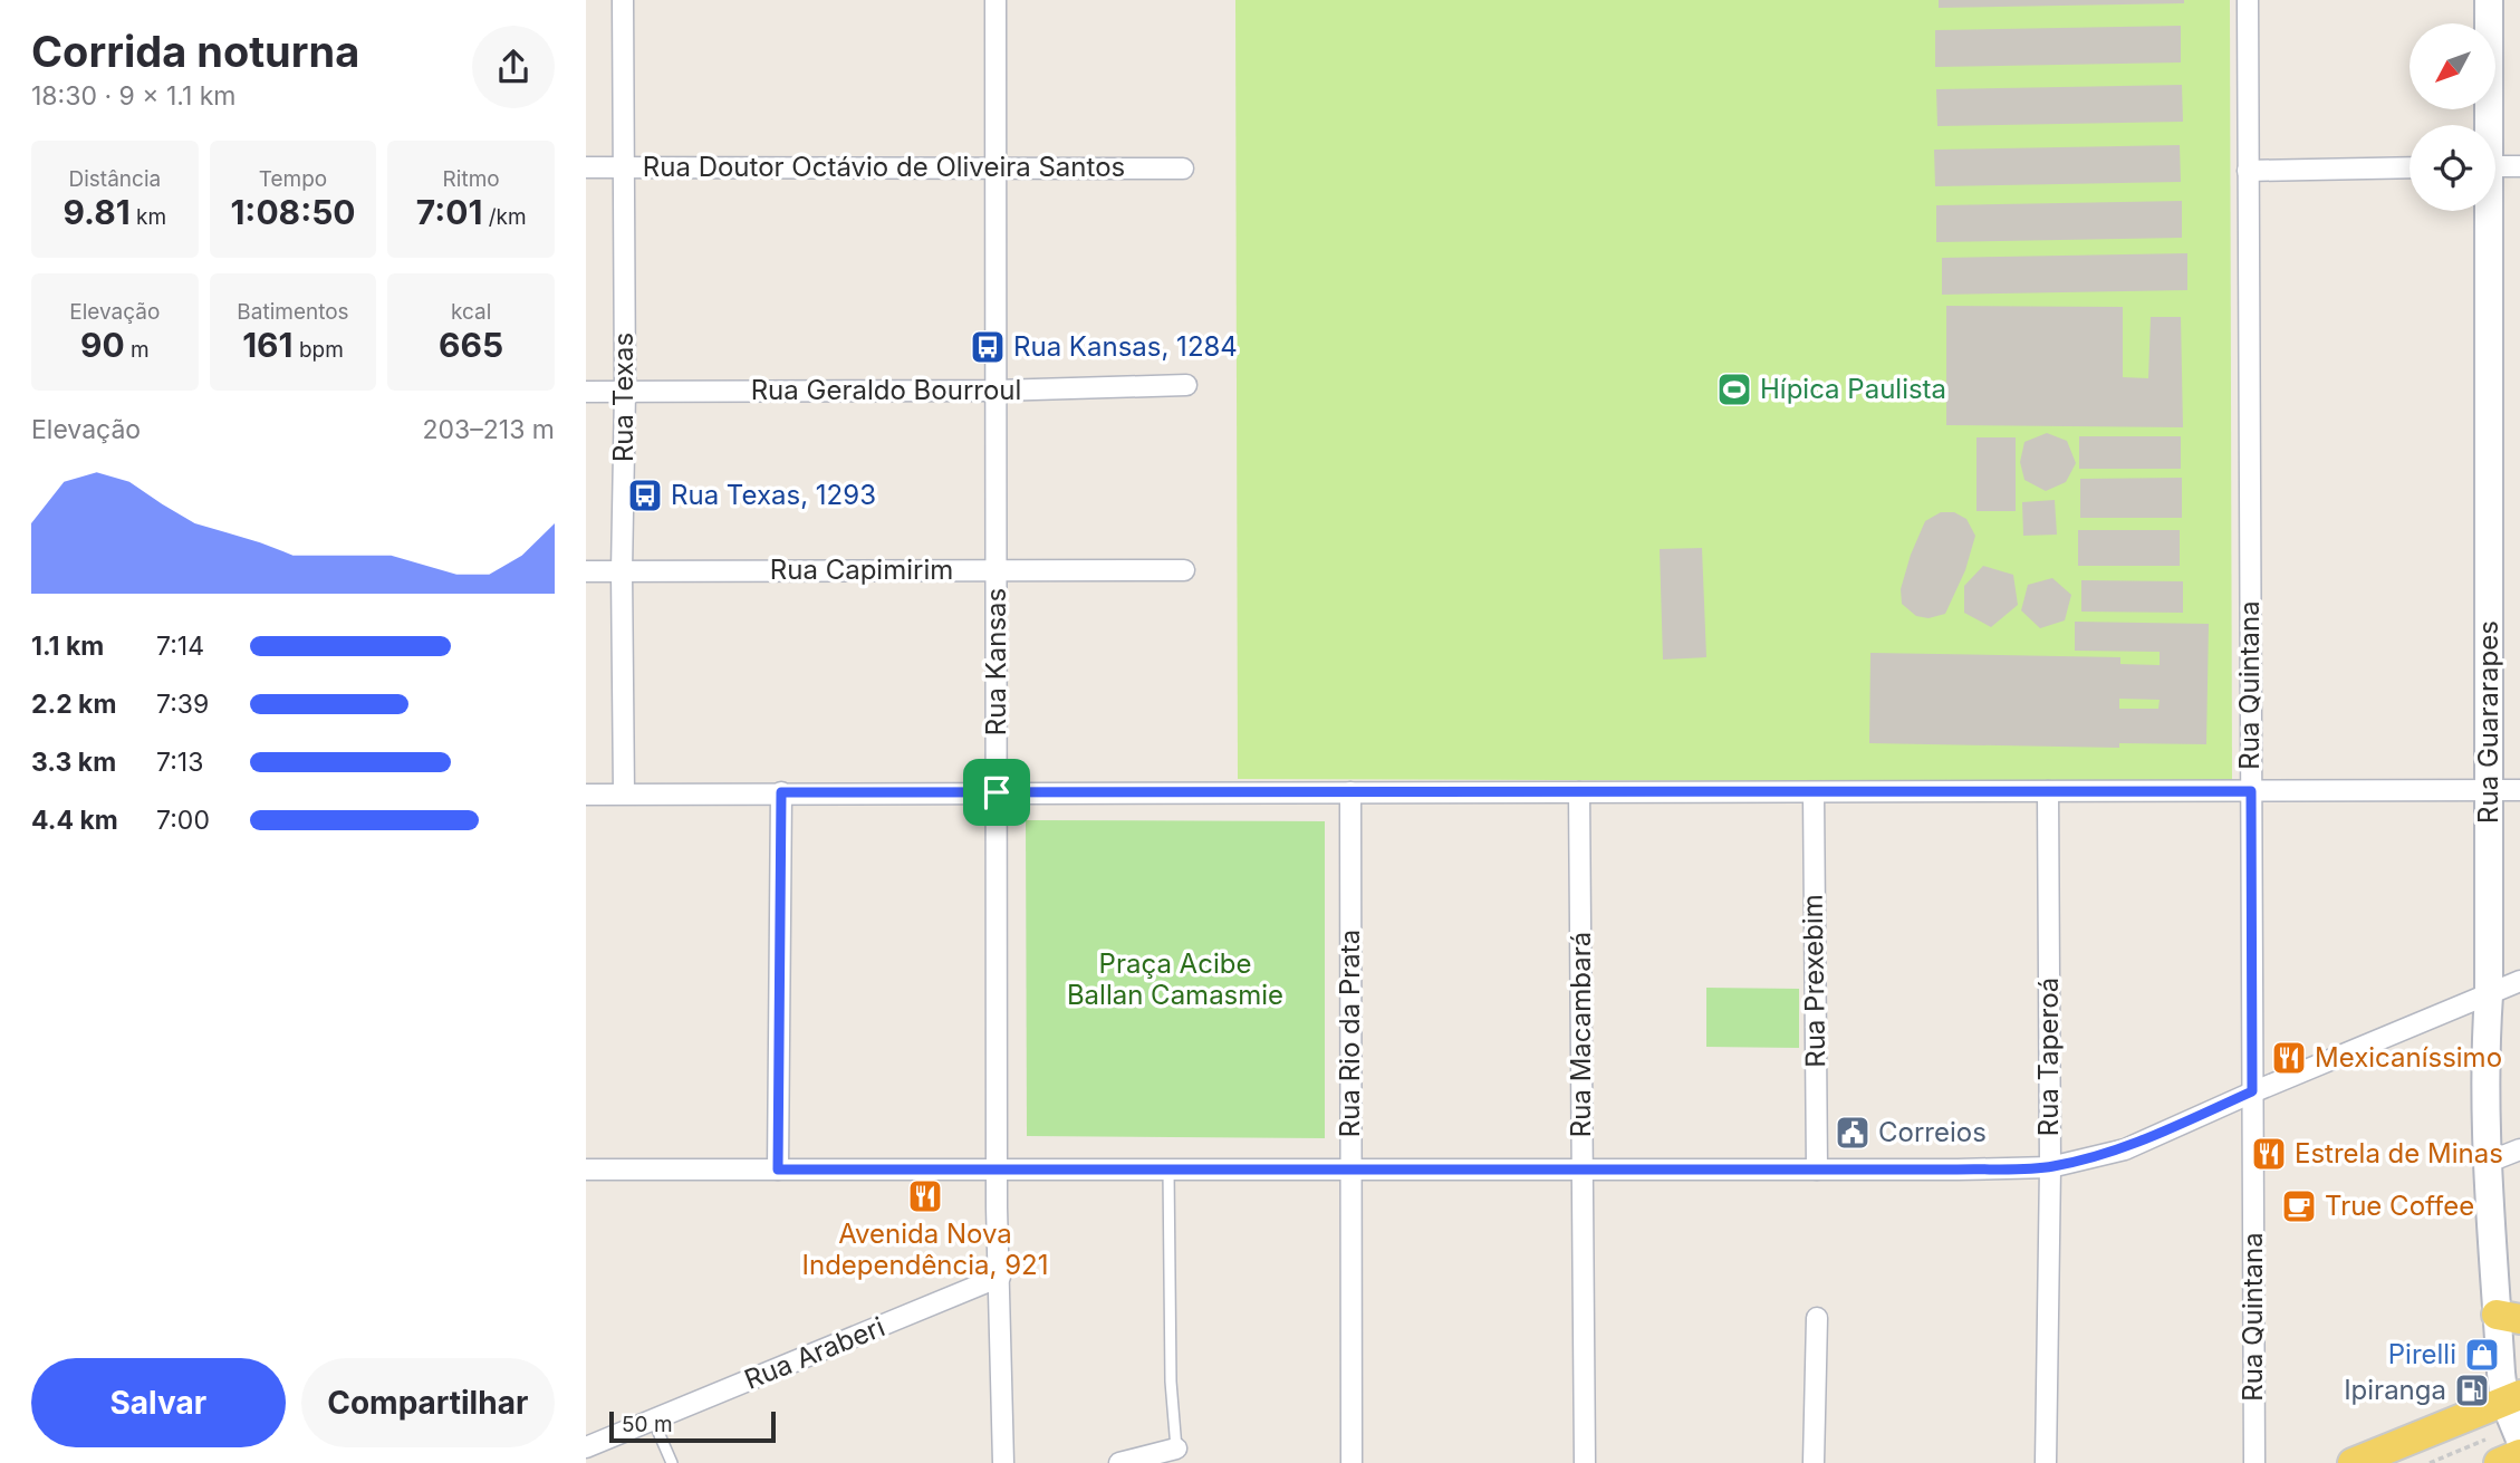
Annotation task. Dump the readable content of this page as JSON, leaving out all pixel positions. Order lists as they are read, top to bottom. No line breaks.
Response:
{"streets":{"street":["Rua Doutor Octávio de Oliveira Santos","Rua Geraldo Bourroul","Rua Texas","Rua Capimirim","Rua Kansas","Rua Quintana","Rua Guararapes","Rua Prexebim","Rua Rio da Prata","Rua Macambará","Rua Taperoá","Rua Araberi"]},"crossings":[["Rua Doutor Octávio de Oliveira Santos","Rua Texas"],["Rua Doutor Octávio de Oliveira Santos","Rua Kansas"],["Rua Geraldo Bourroul","Rua Texas"],["Rua Geraldo Bourroul","Rua Kansas"],["Rua Texas","Rua Capimirim"],["Rua Capimirim","Rua Kansas"],["Rua Kansas","Rua Araberi"]],"parks":["Praça Acibe Ballan Camasmie"],"places":{"bus stop":["Rua Kansas, 1284","Rua Texas, 1293"],"sports":["Hípica Paulista"],"restaurant":["Mexicaníssimo","Estrela de Minas","Avenida Nova Independência, 921"],"public building":["Correios"],"cafe":["True Coffee"],"shop":["Pirelli"],"fuel station":["Ipiranga"]},"scale_bar":"50 m","north":"bottom left","page":{"heading":["Corrida noturna","18:30 · 9 × 1.1 km"],"stats":[["Distância","9.81 km"],["Tempo","1:08:50"],["Ritmo","7:01 /km"],["Elevação","90 m"],["Batimentos","161 bpm"],["kcal","665"]],"chart":["Elevação","203–213 m"],"list":[{"name":"1.1 km","note":"7:14"},{"name":"2.2 km","note":"7:39"},{"name":"3.3 km","note":"7:13"},{"name":"4.4 km","note":"7:00"}],"buttons":["Salvar","Compartilhar"],"scale":"50 m"}}
